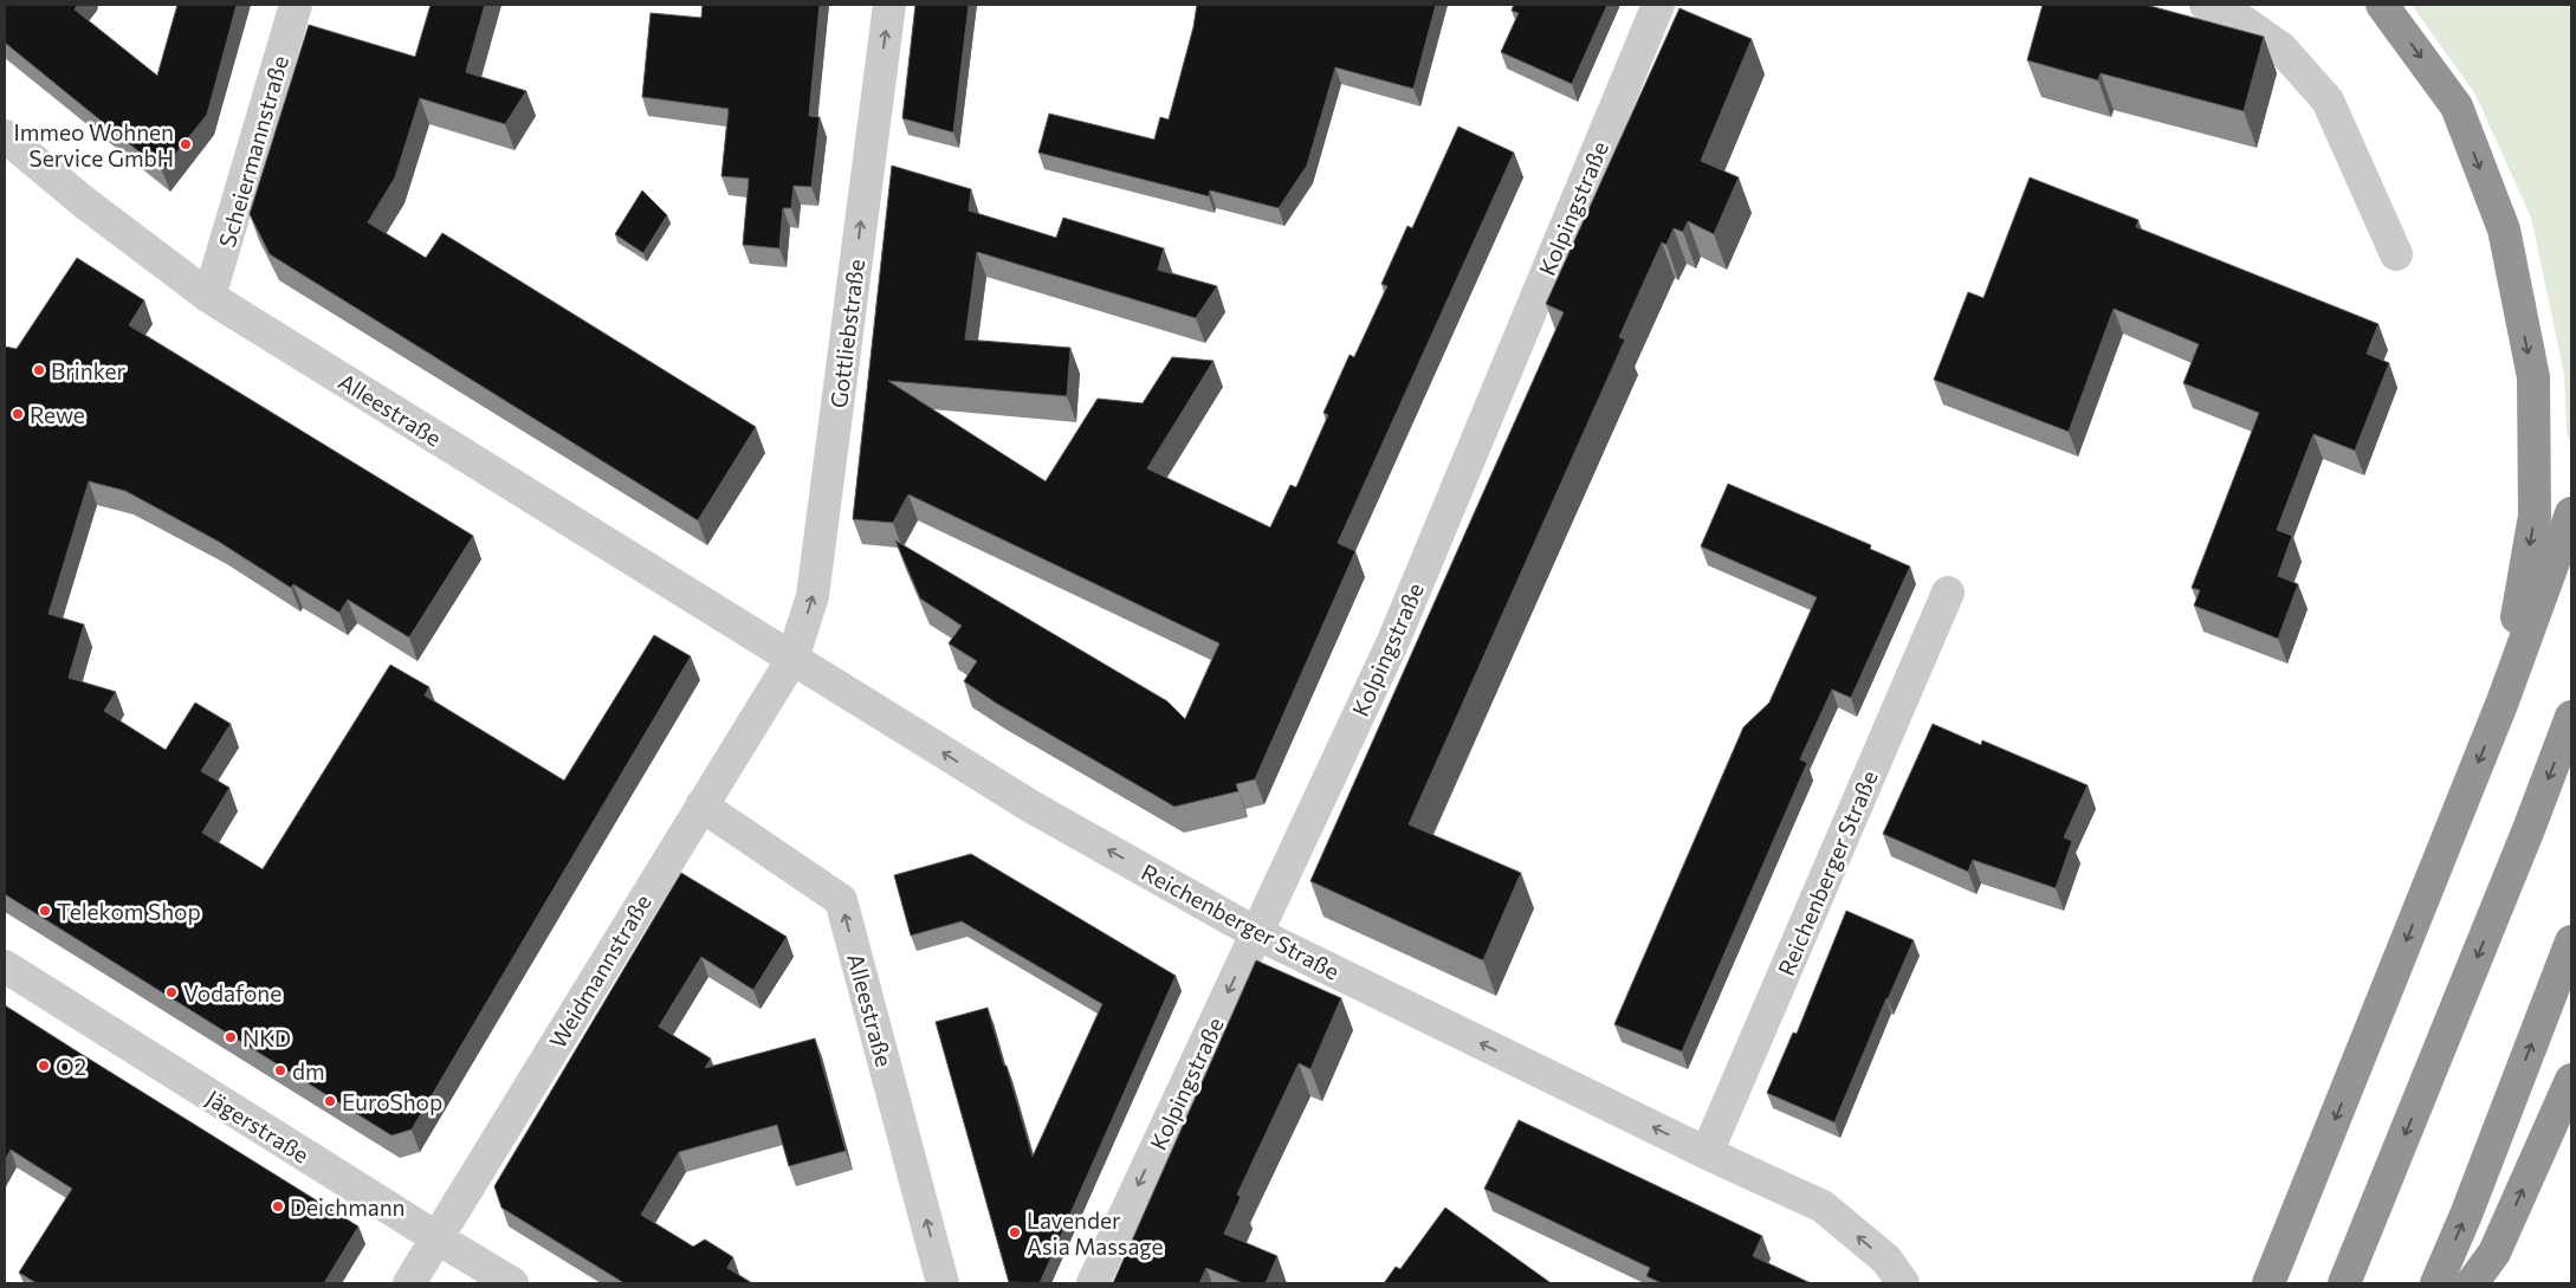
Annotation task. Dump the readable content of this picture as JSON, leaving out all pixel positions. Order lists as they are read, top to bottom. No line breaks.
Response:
{"streets":{"street":["Scheiermannstraße","Kolpingstraße","Gottliebstraße","Alleestraße","Reichenberger Straße","Weidmannstraße","Jägerstraße"]},"crossings":[["Scheiermannstraße","Alleestraße"],["Kolpingstraße","Reichenberger Straße"],["Gottliebstraße","Alleestraße"],["Gottliebstraße","Reichenberger Straße"],["Gottliebstraße","Weidmannstraße"],["Alleestraße","Reichenberger Straße"],["Alleestraße","Weidmannstraße"],["Reichenberger Straße","Weidmannstraße"],["Weidmannstraße","Jägerstraße"]],"one_way":["Gottliebstraße","Alleestraße","Reichenberger Straße"],"places":["Immeo Wohnen Service GmbH","Brinker","Rewe","Telekom Shop","Vodafone","NKD","O2","dm","EuroShop","Deichmann","Lavender Asia Massage"]}
